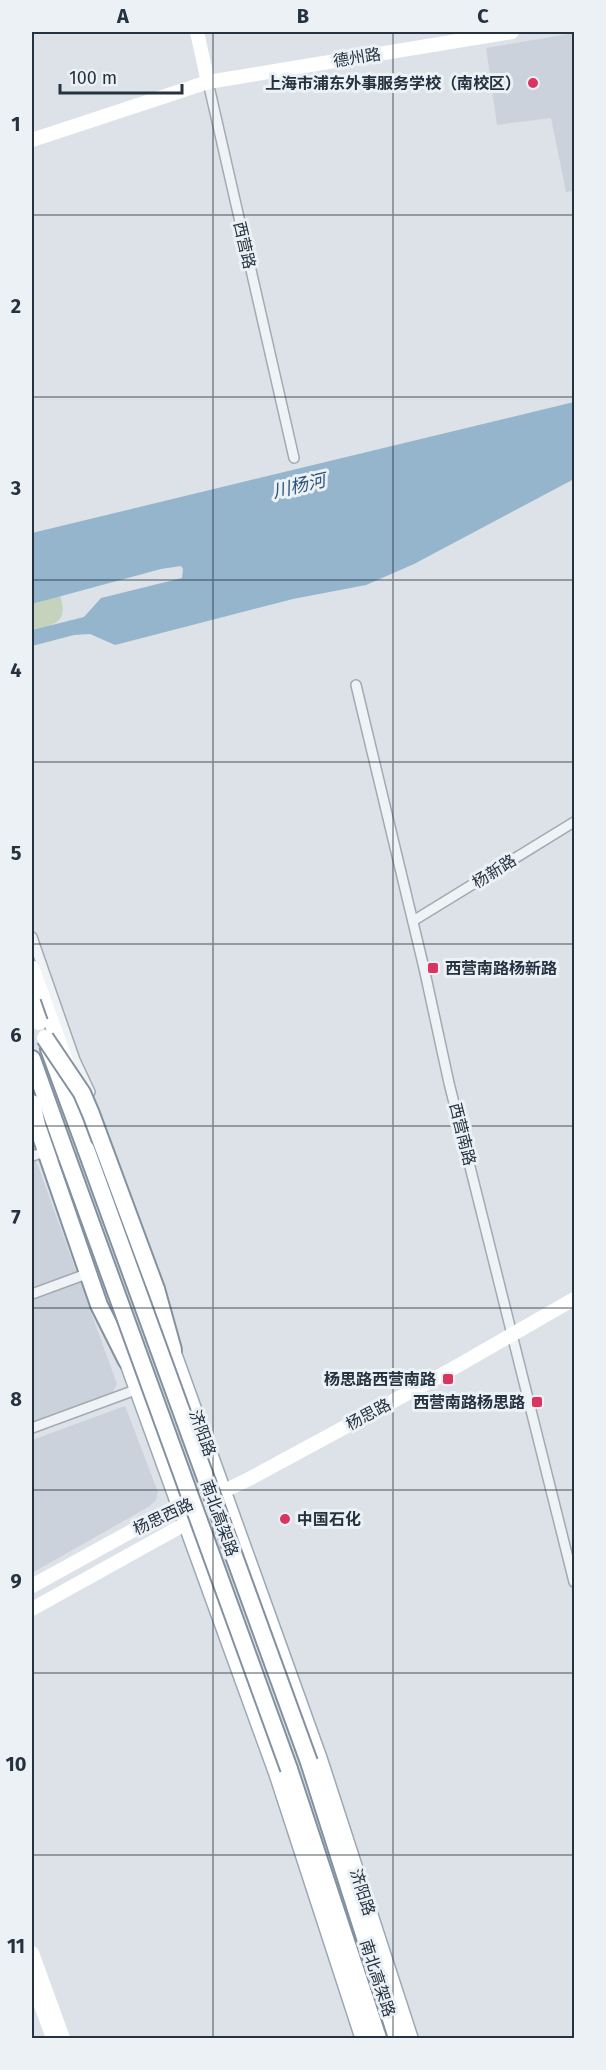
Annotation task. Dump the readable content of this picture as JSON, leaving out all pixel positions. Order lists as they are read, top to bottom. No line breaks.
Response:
{"streets":{"highway":["南北高架路"],"main road":["济阳路"],"street":["德州路","西营路","杨新路","西营南路","杨思路","杨思西路"]},"crossings":[["德州路","西营路"],["杨新路","西营南路"],["西营南路","杨思路"],["杨思路","济阳路"],["杨思路","杨思西路"],["济阳路","杨思西路"],["济阳路","南北高架路"]],"water":["川杨河"],"places":{"other":["上海市浦东外事服务学校（南校区）","中国石化"],"transit":["西营南路杨新路","杨思路西营南路","西营南路杨思路"]},"scale_bar":"100 m","grid":{"columns":["A","B","C"],"rows":["1","2","3","4","5","6","7","8","9","10","11"]}}
